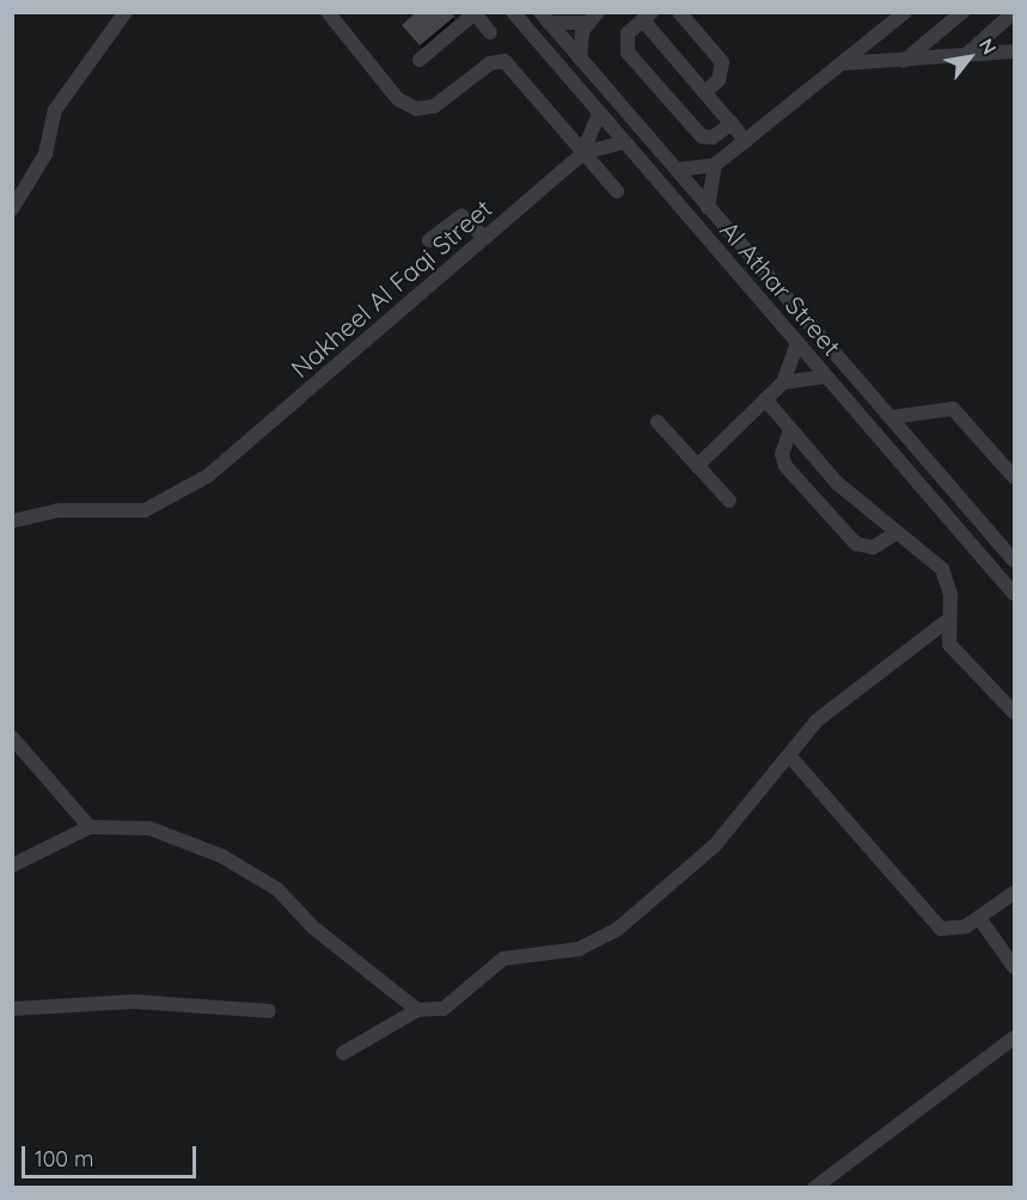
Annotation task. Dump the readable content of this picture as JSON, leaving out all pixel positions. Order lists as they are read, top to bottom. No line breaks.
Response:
{"streets":{"street":["Nakheel Al Faqi Street","Al Athar Street"]},"crossings":[["Nakheel Al Faqi Street","Al Athar Street"]],"scale_bar":"100 m","north":"top right"}
